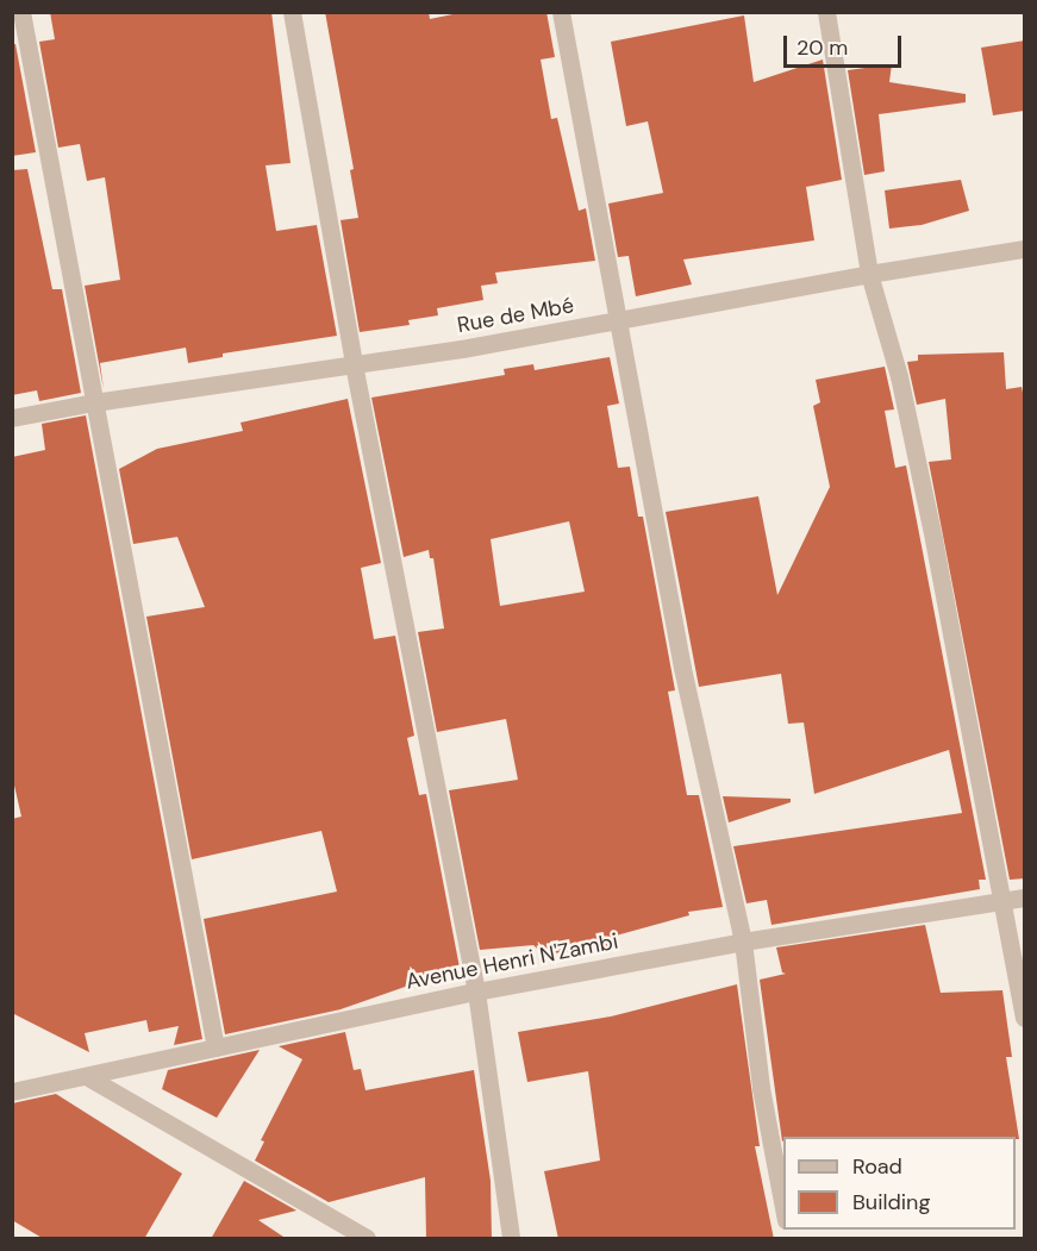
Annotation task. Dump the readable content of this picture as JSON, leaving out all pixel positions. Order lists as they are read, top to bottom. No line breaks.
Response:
{"streets":{"street":["Rue de Mbé","Avenue Henri N'Zambi"]},"legend":["Road","Building"],"scale_bar":"20 m"}
